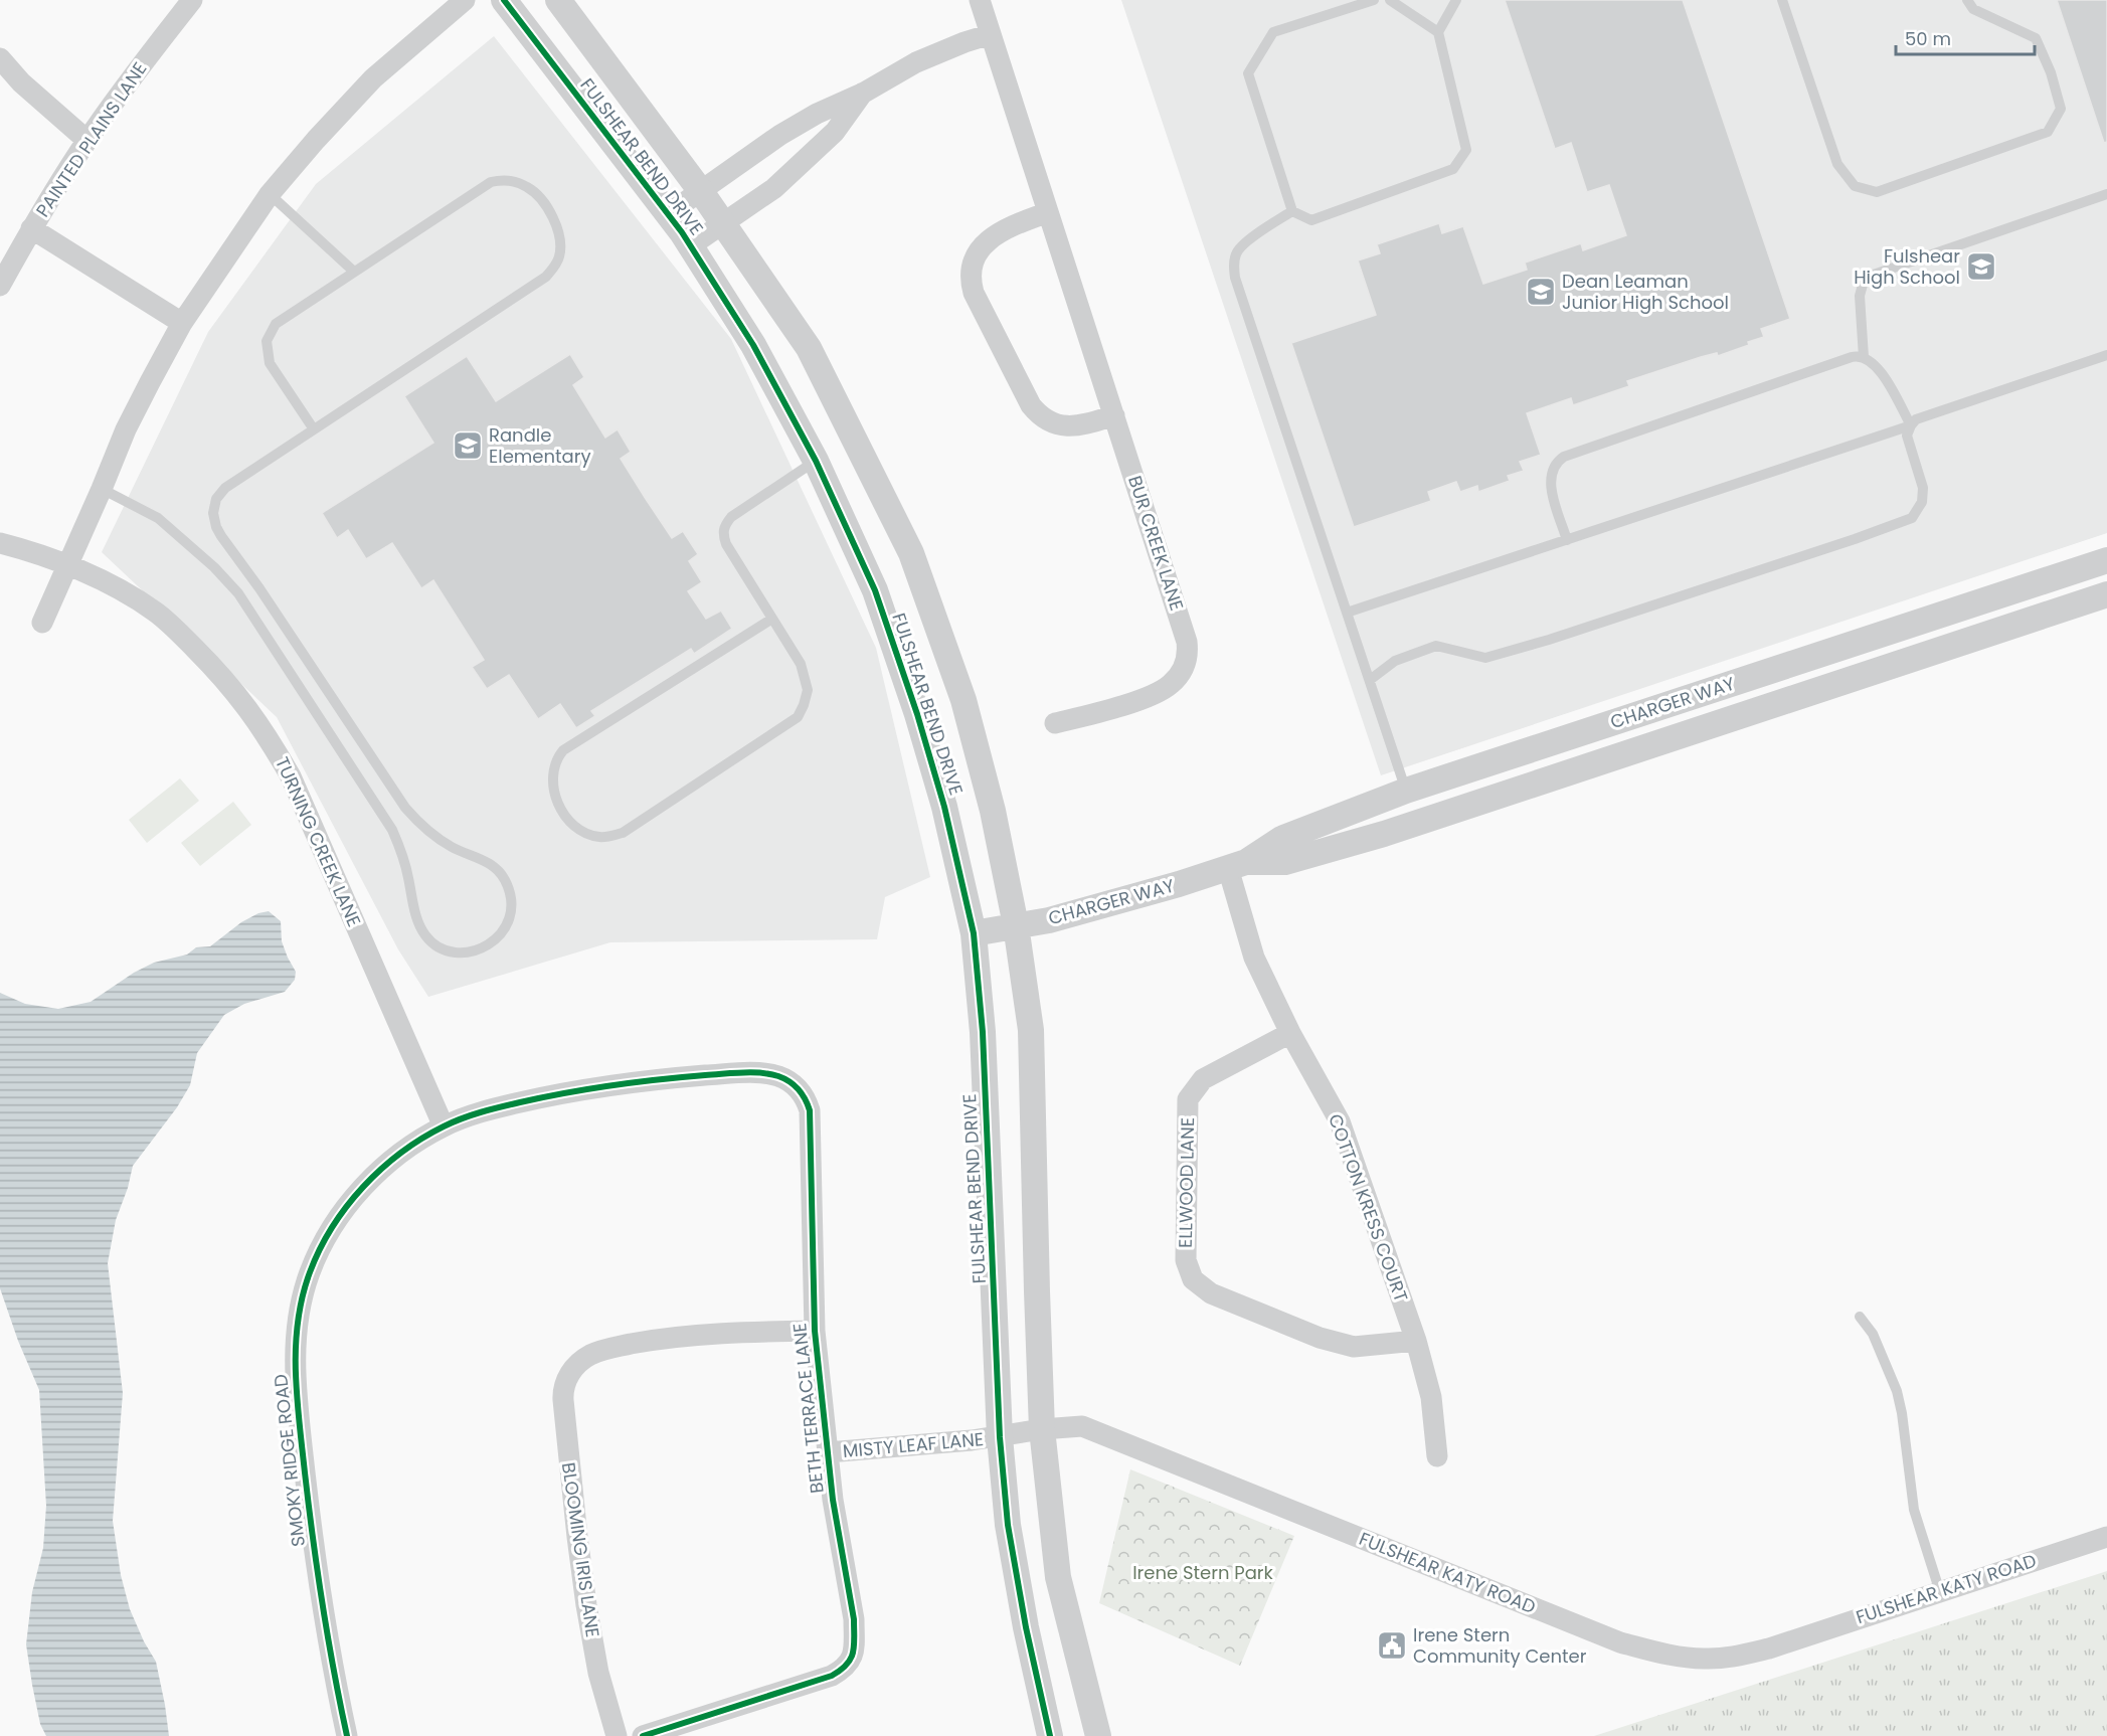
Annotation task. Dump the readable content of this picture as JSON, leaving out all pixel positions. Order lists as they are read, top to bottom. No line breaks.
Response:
{"streets":{"street":["PAINTED PLAINS LANE","FULSHEAR BEND DRIVE","BUR CREEK LANE","CHARGER WAY","TURNING CREEK LANE","ELLWOOD LANE","COTTON KRESS COURT","BETH TERRACE LANE","MISTY LEAF LANE","SMOKY RIDGE ROAD","BLOOMING IRIS LANE","FULSHEAR KATY ROAD"]},"crossings":[["FULSHEAR BEND DRIVE","CHARGER WAY"],["FULSHEAR BEND DRIVE","MISTY LEAF LANE"],["FULSHEAR BEND DRIVE","FULSHEAR KATY ROAD"],["CHARGER WAY","COTTON KRESS COURT"],["TURNING CREEK LANE","SMOKY RIDGE ROAD"],["ELLWOOD LANE","COTTON KRESS COURT"],["BETH TERRACE LANE","MISTY LEAF LANE"],["BETH TERRACE LANE","SMOKY RIDGE ROAD"],["BETH TERRACE LANE","BLOOMING IRIS LANE"],["MISTY LEAF LANE","FULSHEAR KATY ROAD"]],"parks":["Irene Stern Park"],"places":{"school or university":["Fulshear High School","Dean Leaman Junior High School","Randle Elementary"],"public building":["Irene Stern Community Center"]},"scale_bar":"50 m"}
